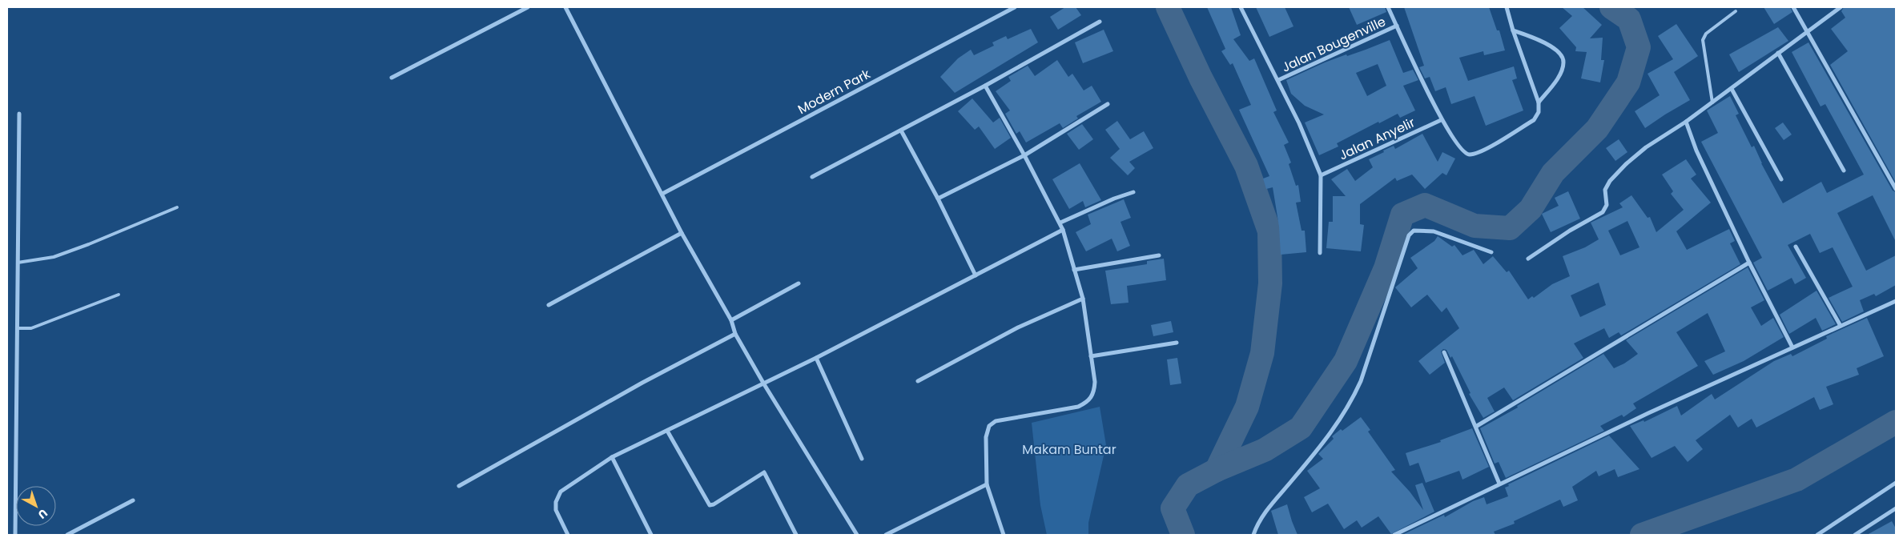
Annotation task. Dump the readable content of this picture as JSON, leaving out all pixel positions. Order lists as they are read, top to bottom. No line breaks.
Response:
{"streets":{"street":["Jalan Bougenville","Modern Park","Jalan Anyelir"]},"parks":["Makam Buntar"],"north":"bottom right"}
